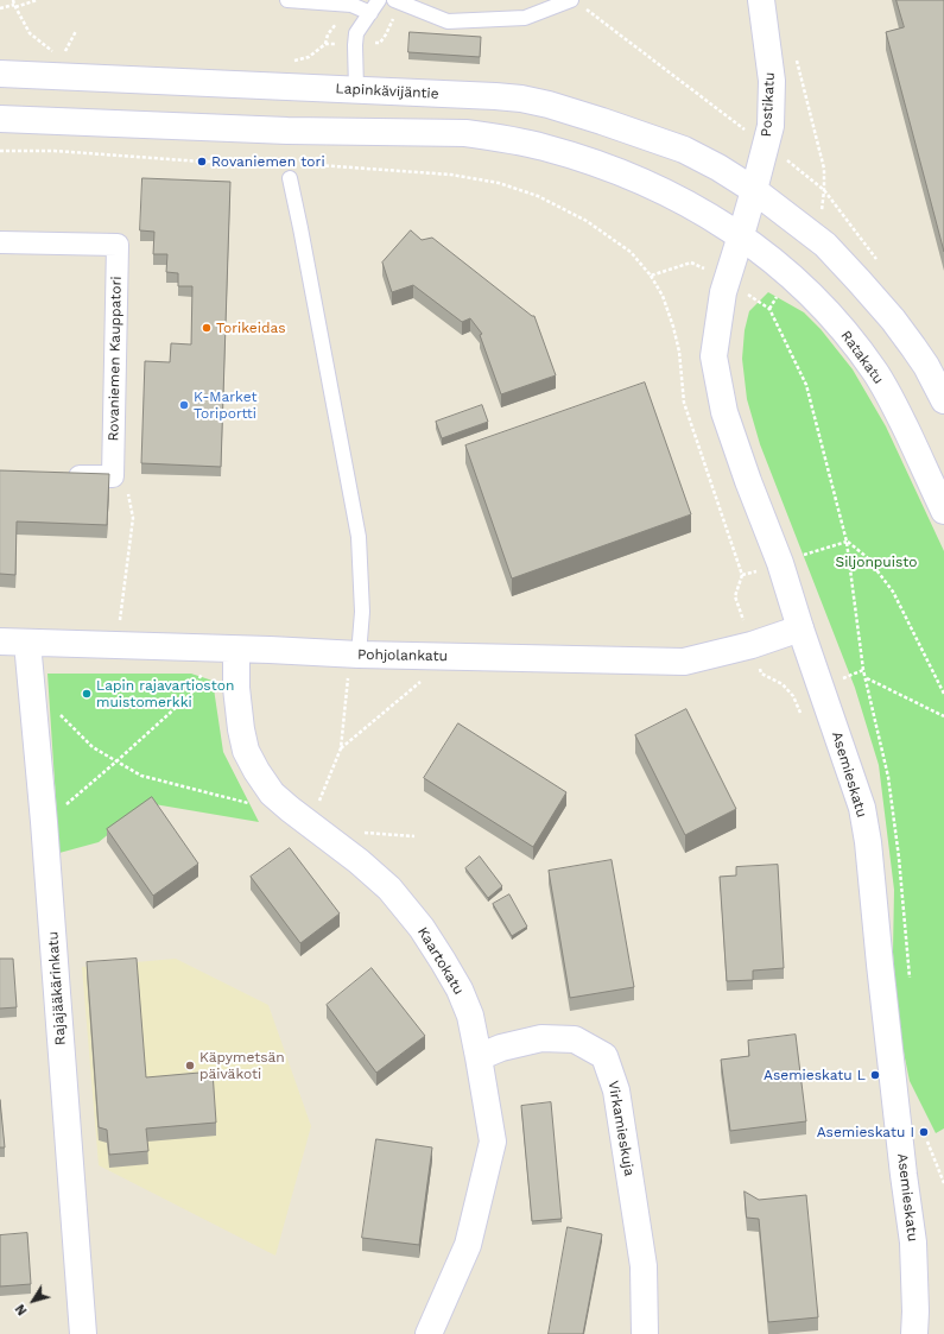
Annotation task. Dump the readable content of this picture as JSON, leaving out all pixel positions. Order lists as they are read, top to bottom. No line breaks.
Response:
{"streets":{"street":["Lapinkävijäntie","Postikatu","Ratakatu","Rovaniemen Kauppatori","Pohjolankatu","Asemieskatu","Kaartokatu","Rajajääkärinkatu","Virkamieskuja"]},"crossings":[["Lapinkävijäntie","Postikatu"],["Postikatu","Ratakatu"],["Postikatu","Asemieskatu"],["Ratakatu","Asemieskatu"],["Pohjolankatu","Asemieskatu"],["Pohjolankatu","Kaartokatu"],["Pohjolankatu","Rajajääkärinkatu"],["Kaartokatu","Virkamieskuja"]],"parks":["Siljonpuisto"],"places":["Rovaniemen tori","Torikeidas","K-Market Toriportti","Lapin rajavartioston muistomerkki","Käpymetsän päiväkoti","Asemieskatu L","Asemieskatu I"],"north":"bottom left"}
